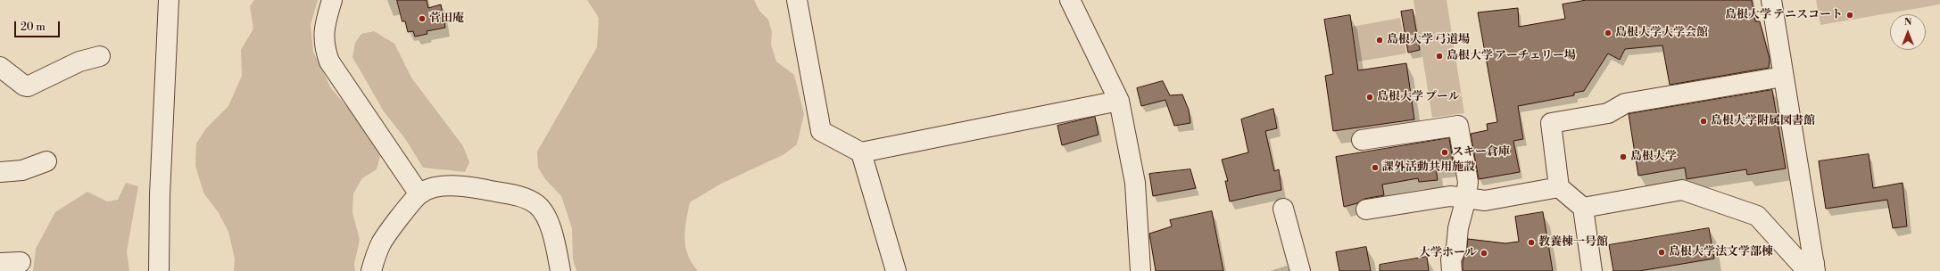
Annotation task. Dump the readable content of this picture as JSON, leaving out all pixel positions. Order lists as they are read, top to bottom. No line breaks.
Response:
{"places":["島根大学 テニスコート","菅田庵","島根大学大学会館","島根大学 弓道場","島根大学 アーチェリー場","島根大学 プール","島根大学附属図書館","スキー倉庫","島根大学","課外活動共用施設","教養棟一号館","島根大学法文学部棟","大学ホール"],"scale_bar":"20 m","north":"top"}
